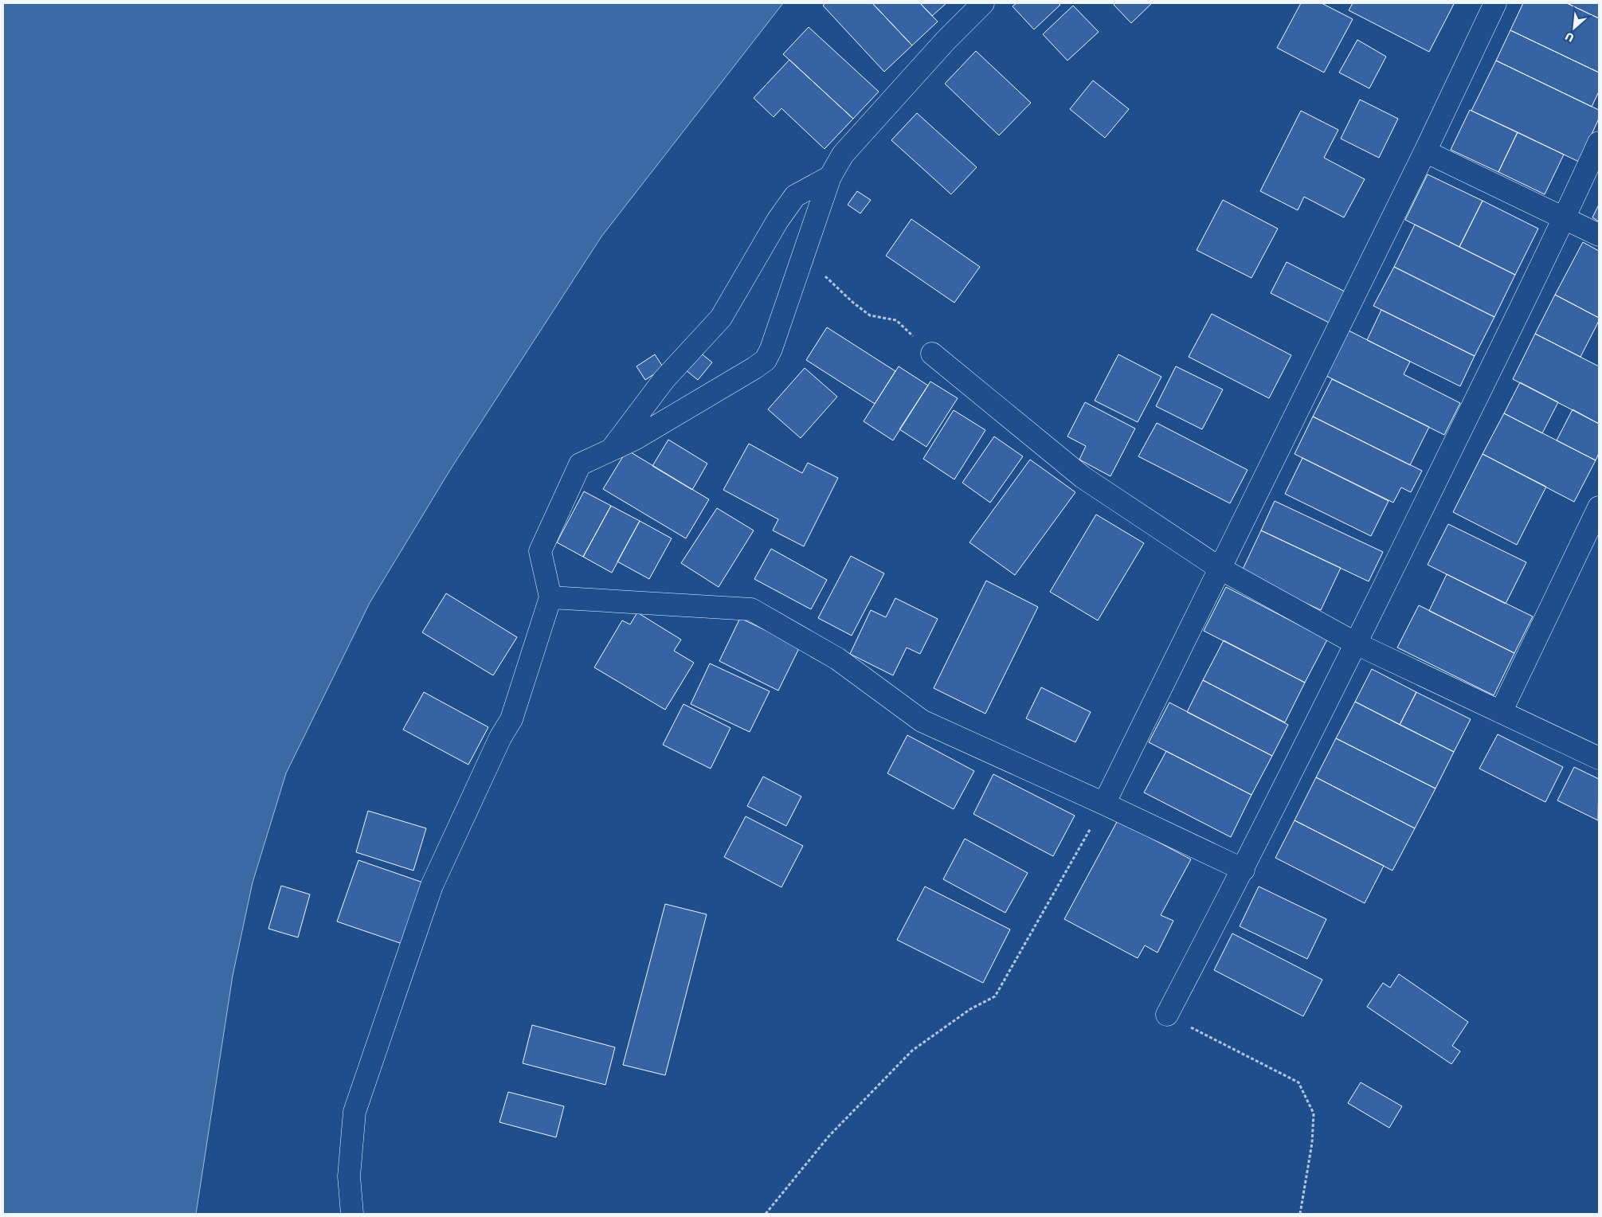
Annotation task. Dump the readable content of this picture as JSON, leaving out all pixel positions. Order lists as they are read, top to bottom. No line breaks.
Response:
{"north":"bottom left"}
